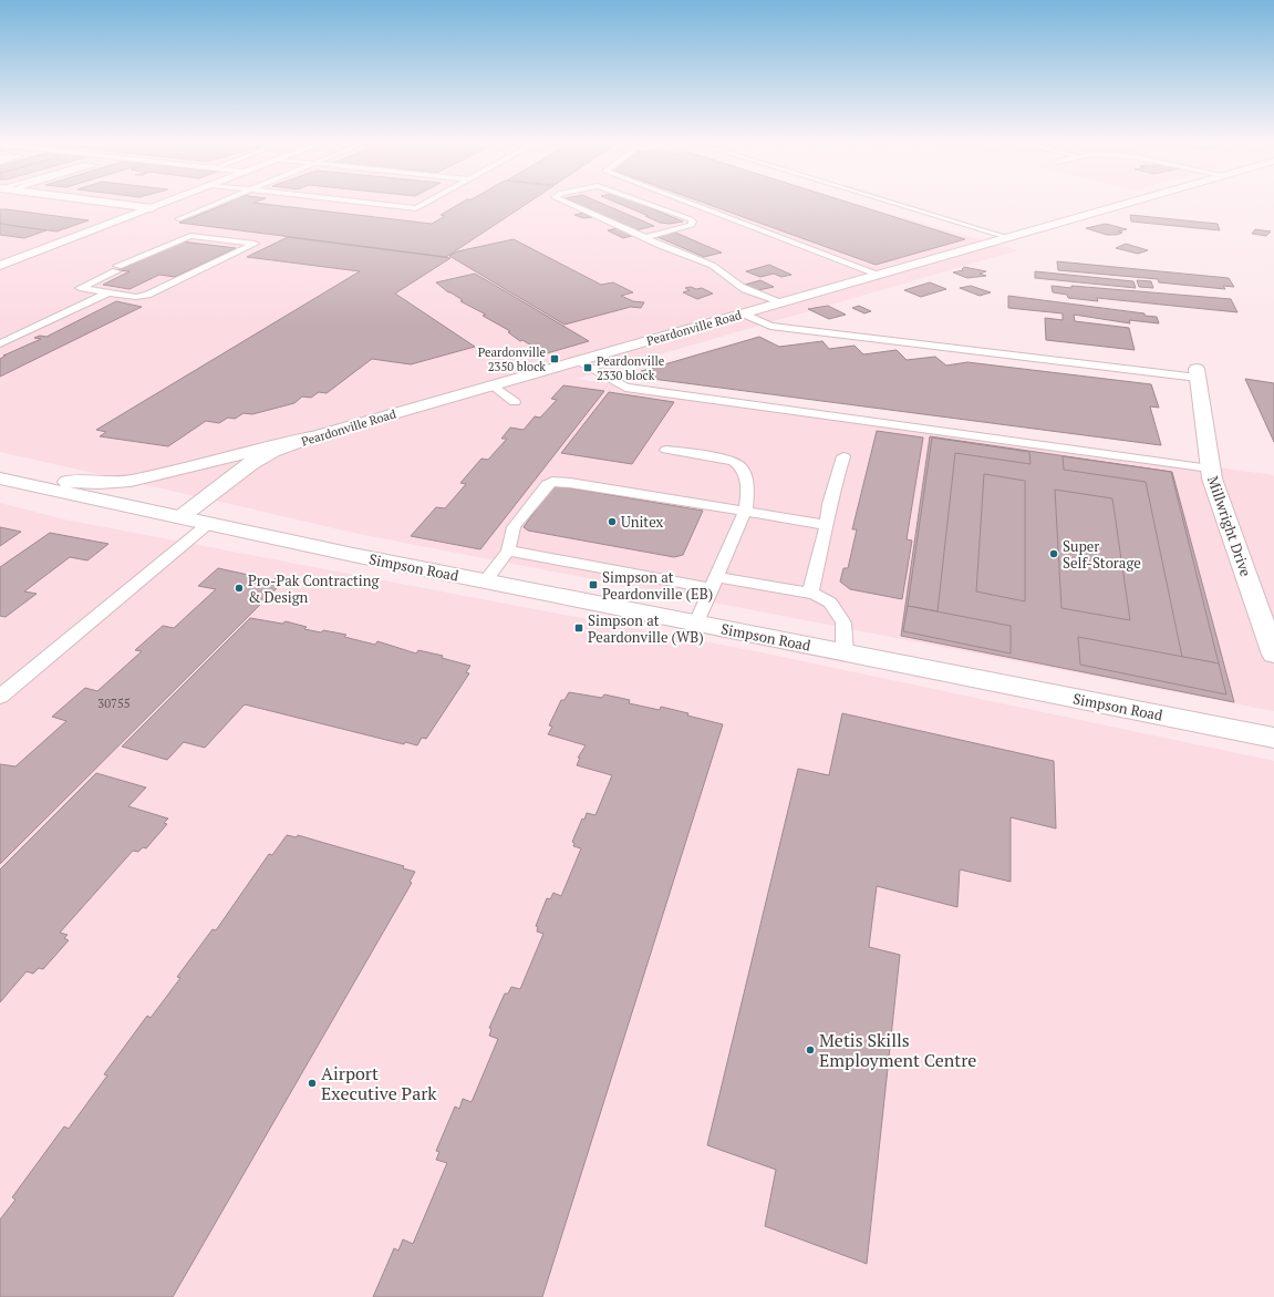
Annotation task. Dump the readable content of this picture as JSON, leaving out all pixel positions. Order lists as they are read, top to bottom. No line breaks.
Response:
{"streets":{"street":["Peardonville Road","Millwright Drive","Simpson Road"]},"crossings":[["Peardonville Road","Simpson Road"]],"places":{"transit":["Peardonville 2350 block","Peardonville 2330 block","Simpson at Peardonville (EB)","Simpson at Peardonville (WB)"],"other":["Unitex","Super Self-Storage","Pro-Pak Contracting & Design","Metis Skills Employment Centre","Airport Executive Park"]},"house_numbers":["30755"]}
